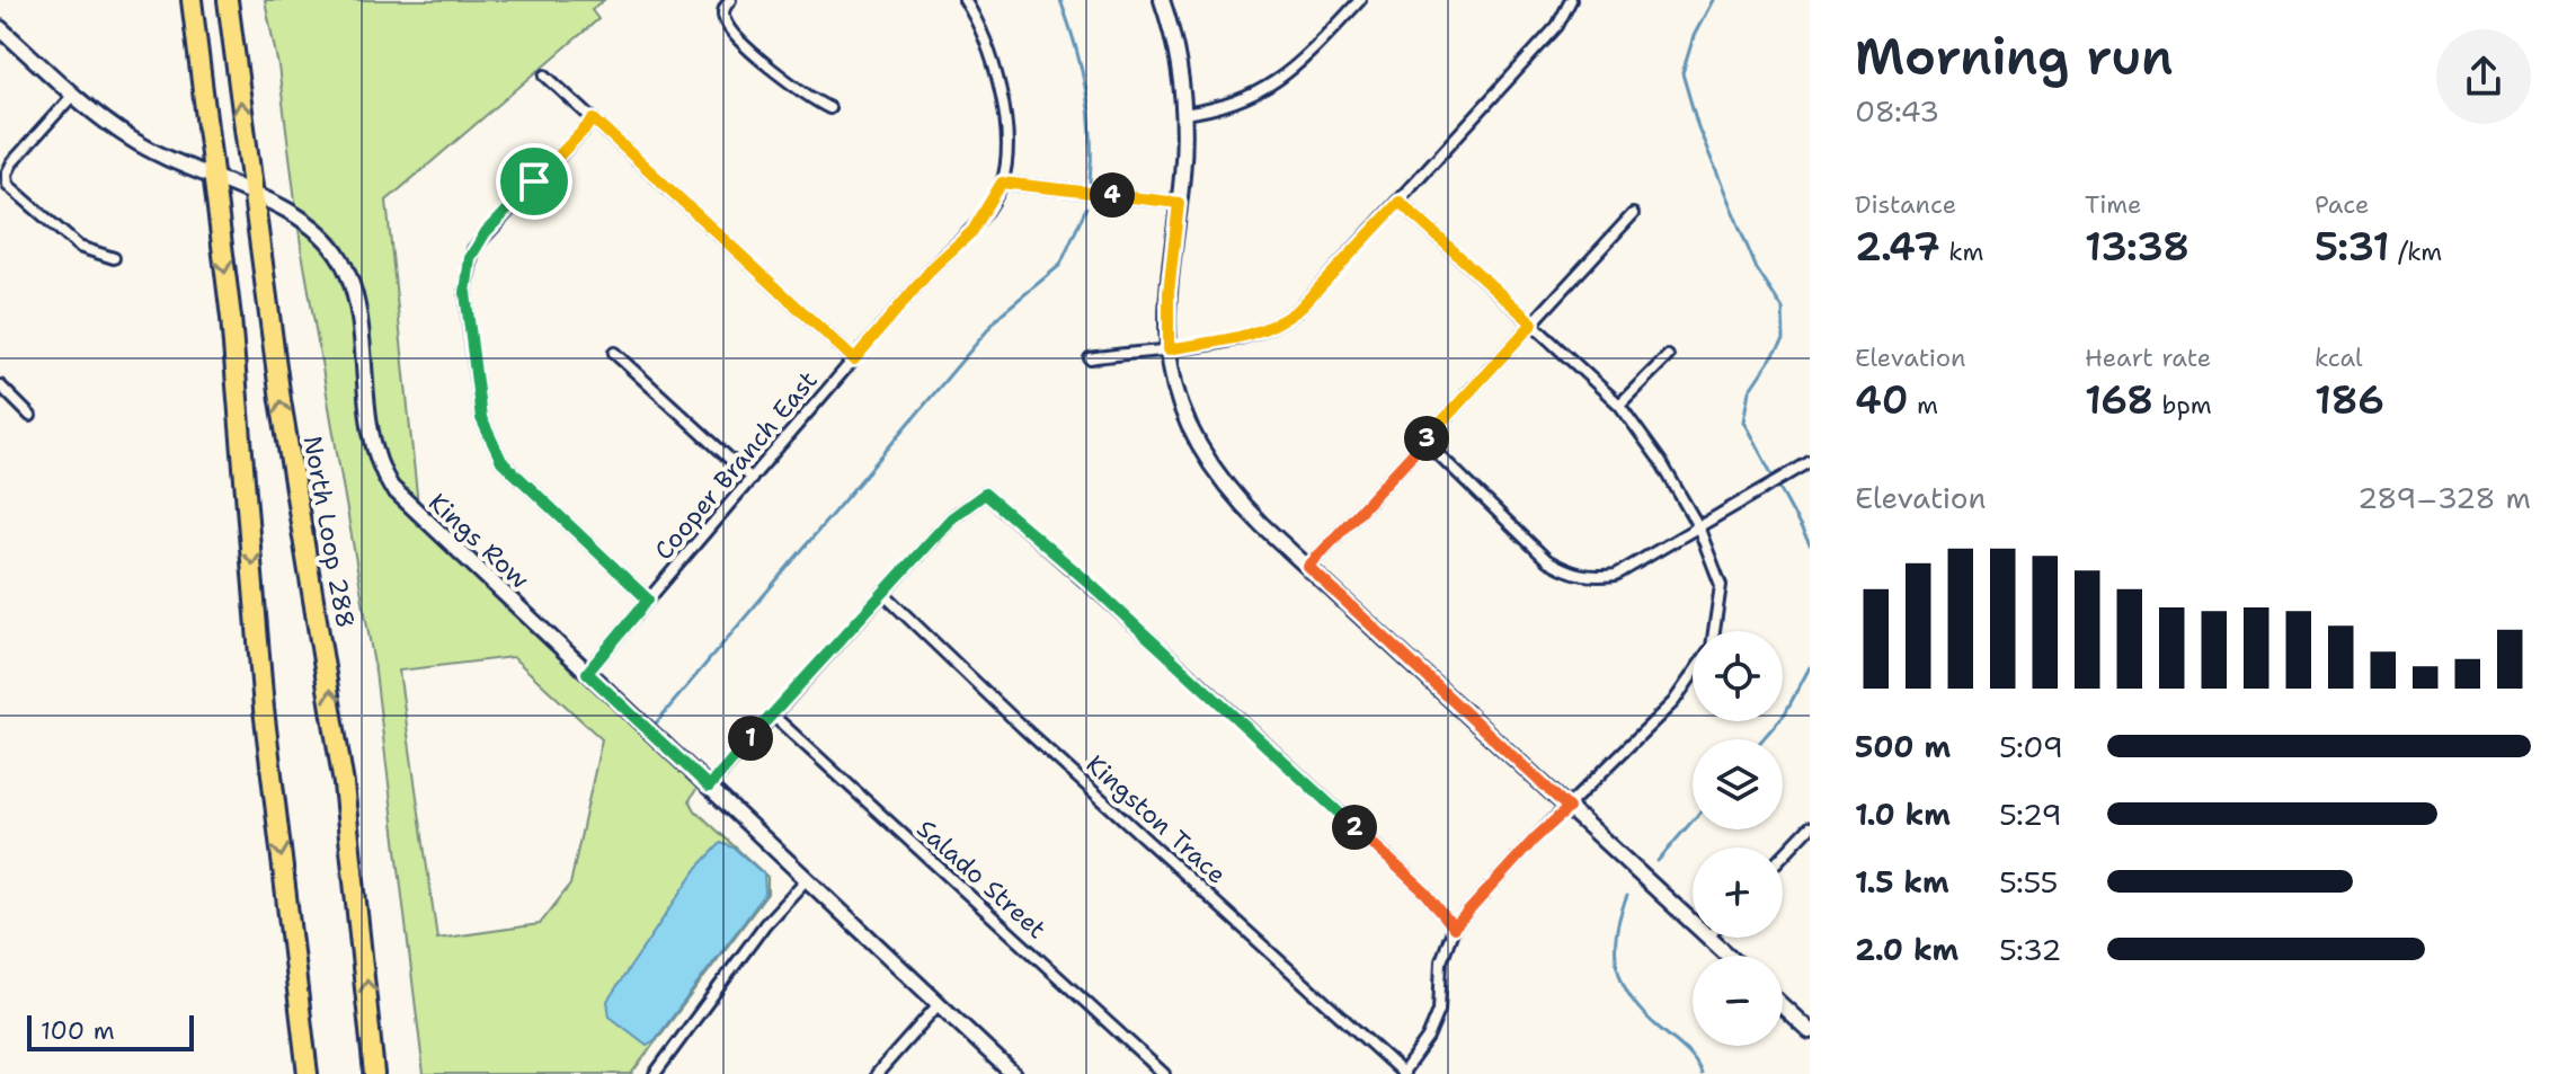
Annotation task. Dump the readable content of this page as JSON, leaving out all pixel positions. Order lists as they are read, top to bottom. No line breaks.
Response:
{"streets":{"highway":["North Loop 288"],"street":["Cooper Branch East","Kings Row","Kingston Trace","Salado Street"]},"crossings":[["Cooper Branch East","Kings Row"],["North Loop 288","Kings Row"]],"scale_bar":"100 m","page":{"heading":["Morning run","08:43"],"stats":[["Distance","2.47 km"],["Time","13:38"],["Pace","5:31 /km"],["Elevation","40 m"],["Heart rate","168 bpm"],["kcal","186"]],"pins":["4","3","1","2"],"chart":["Elevation","289–328 m"],"map_buttons":["+","−"],"list":[{"name":"500 m","note":"5:09"},{"name":"1.0 km","note":"5:29"},{"name":"1.5 km","note":"5:55"},{"name":"2.0 km","note":"5:32"}],"scale":"100 m"}}
